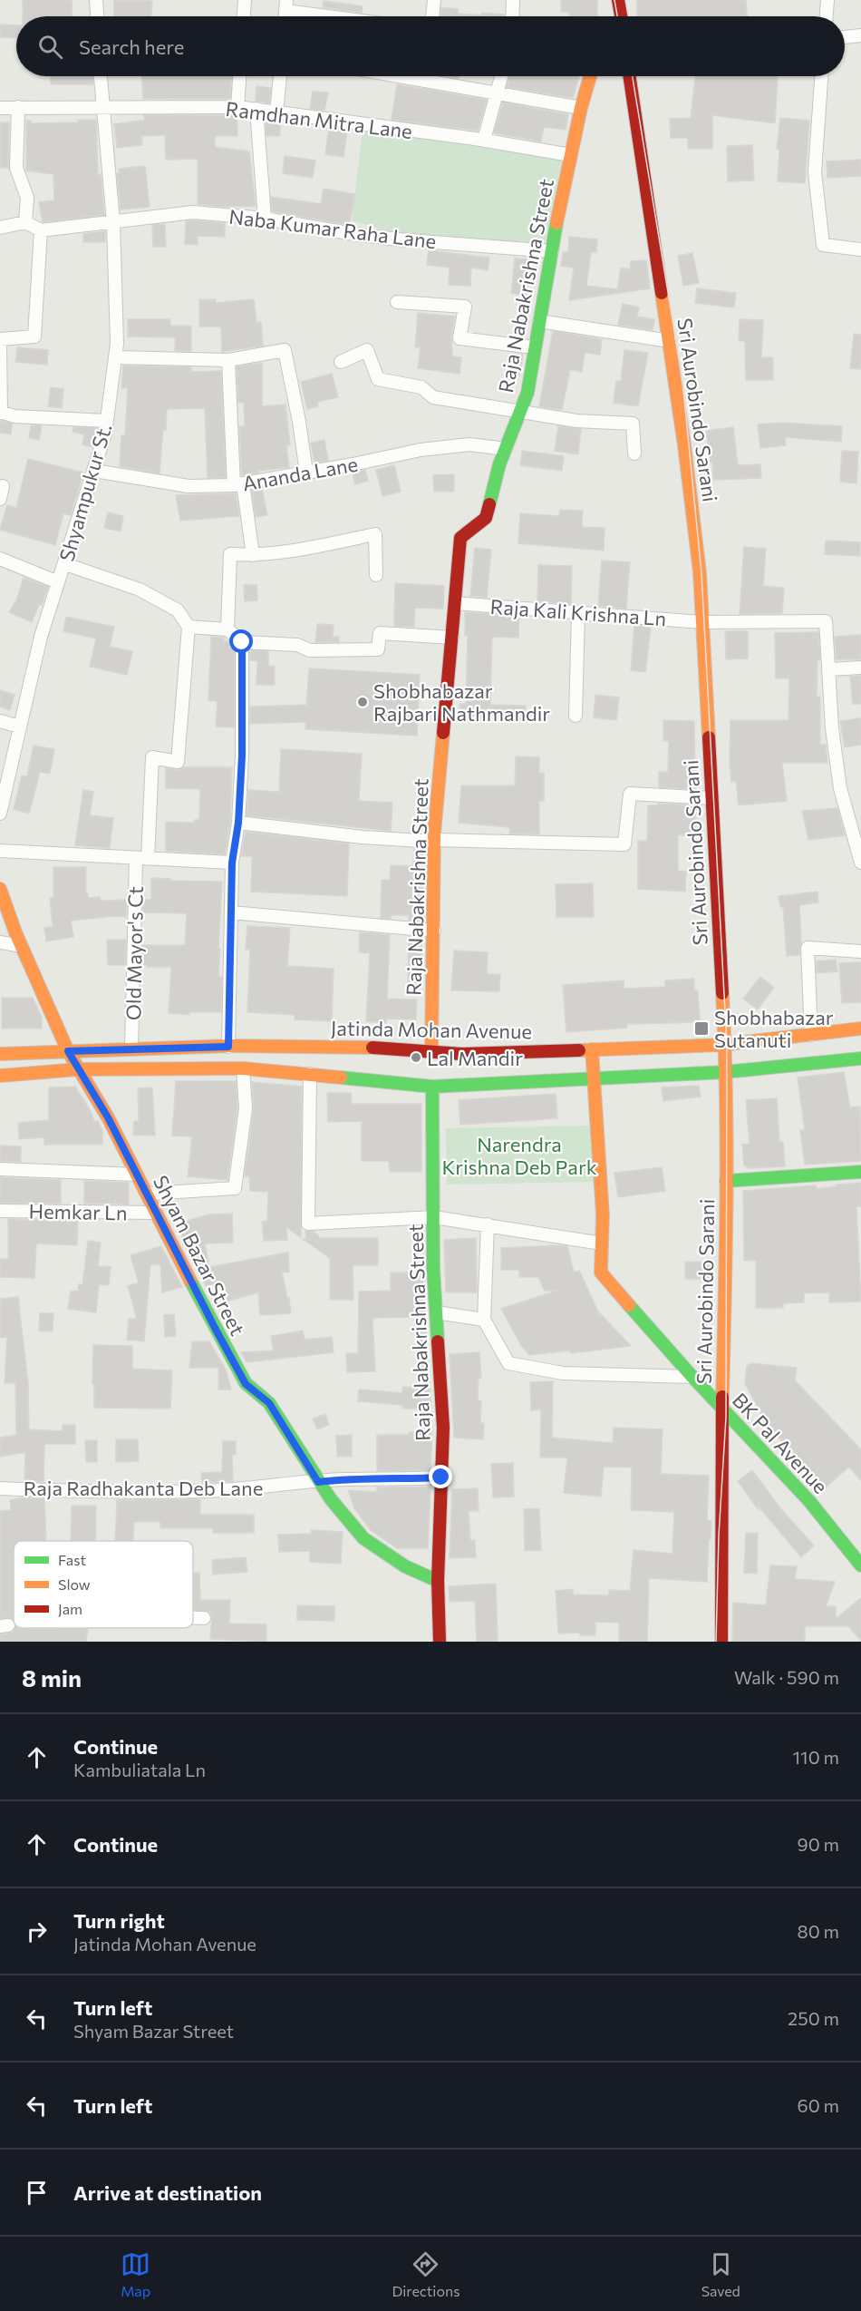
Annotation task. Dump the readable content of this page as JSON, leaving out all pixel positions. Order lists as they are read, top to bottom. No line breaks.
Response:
{"streets":{"main road":["Raja Nabakrishna Street","Sri Aurobindo Sarani","Jatinda Mohan Avenue","Shyam Bazar Street","BK Pal Avenue"],"street":["Ramdhan Mitra Lane","Naba Kumar Raha Lane","Ananda Lane","Shyampukur St.","Raja Kali Krishna Ln","Old Mayor's Ct","Hemkar Ln","Raja Radhakanta Deb Lane"]},"crossings":[["Ramdhan Mitra Lane","Raja Nabakrishna Street"],["Ramdhan Mitra Lane","Shyampukur St."],["Naba Kumar Raha Lane","Raja Nabakrishna Street"],["Naba Kumar Raha Lane","Shyampukur St."],["Raja Nabakrishna Street","Ananda Lane"],["Raja Nabakrishna Street","Raja Kali Krishna Ln"],["Raja Nabakrishna Street","Jatinda Mohan Avenue"],["Raja Nabakrishna Street","Shyam Bazar Street"],["Raja Nabakrishna Street","Raja Radhakanta Deb Lane"],["Sri Aurobindo Sarani","Raja Kali Krishna Ln"],["Sri Aurobindo Sarani","Jatinda Mohan Avenue"],["Sri Aurobindo Sarani","BK Pal Avenue"],["Ananda Lane","Shyampukur St."],["Old Mayor's Ct","Jatinda Mohan Avenue"],["Jatinda Mohan Avenue","Shyam Bazar Street"],["Jatinda Mohan Avenue","BK Pal Avenue"],["Hemkar Ln","Shyam Bazar Street"],["Shyam Bazar Street","Raja Radhakanta Deb Lane"]],"parks":["Narendra Krishna Deb Park"],"places":{"other":["Shobhabazar Rajbari Nathmandir","Lal Mandir"],"transit":["Shobhabazar Sutanuti"]},"legend":["Fast","Slow","Jam"],"page":{"search":"Search here","heading":["8 min","Walk · 590 m"],"list":[["Continue","Kambuliatala Ln","110 m"],["Continue","90 m"],["Turn right","Jatinda Mohan Avenue","80 m"],["Turn left","Shyam Bazar Street","250 m"],["Turn left","60 m"],"Arrive at destination"],"nav":["Map","Directions","Saved"]}}
